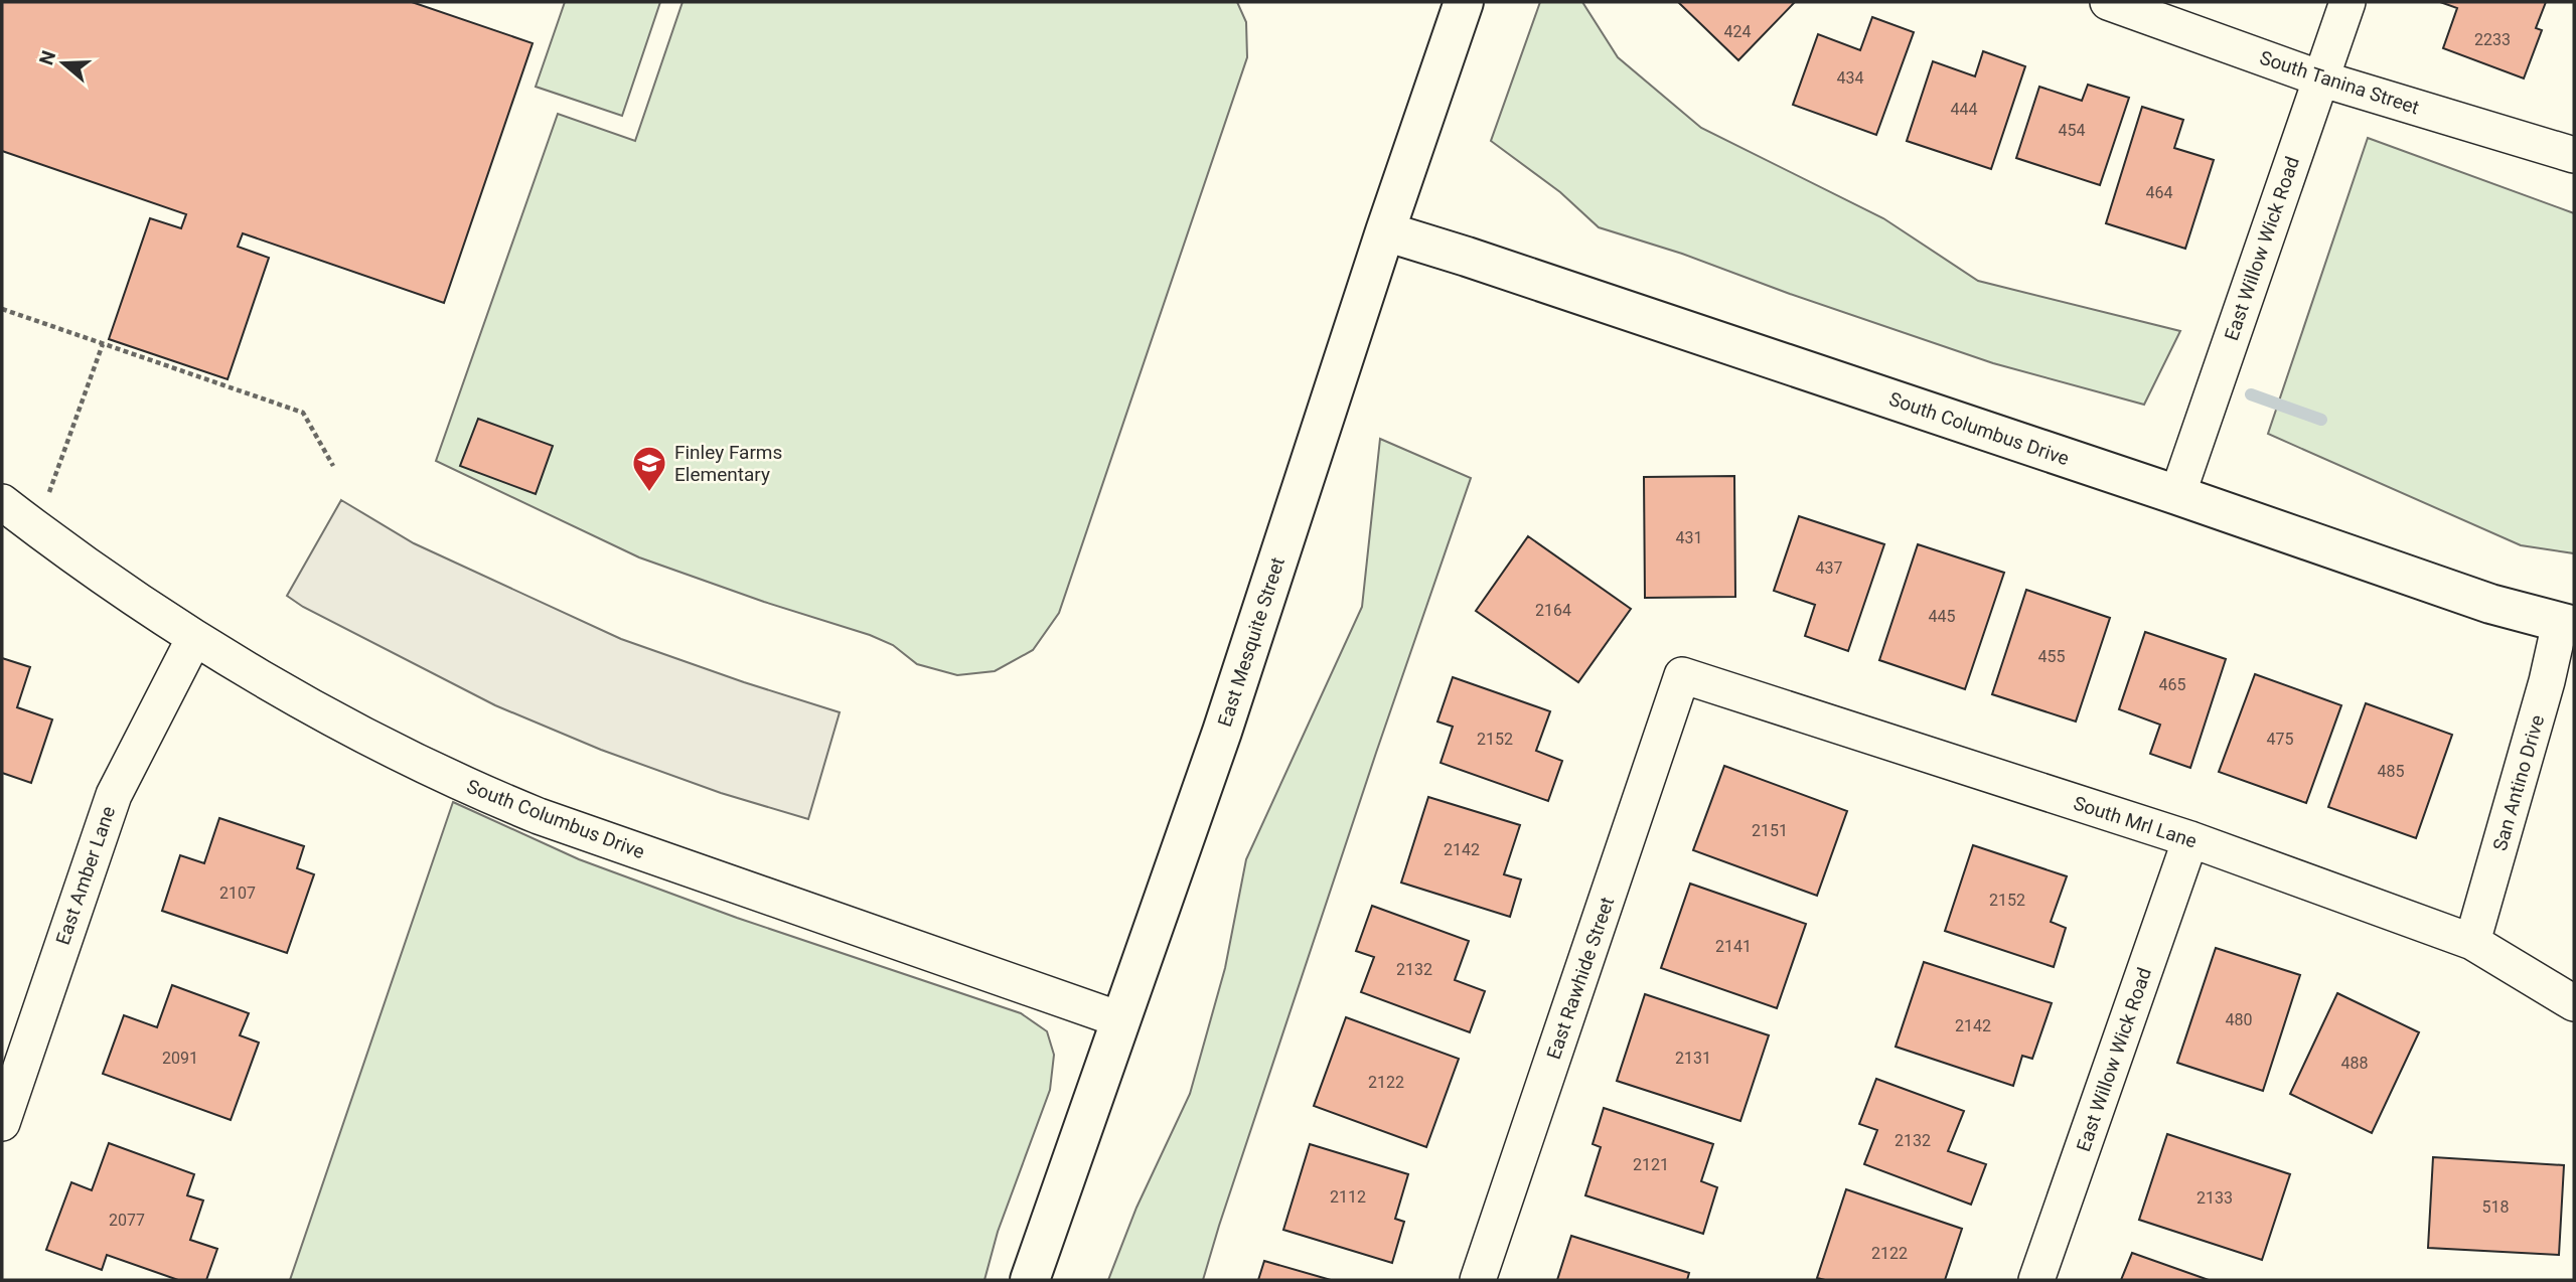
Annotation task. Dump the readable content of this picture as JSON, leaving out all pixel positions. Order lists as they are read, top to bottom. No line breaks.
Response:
{"streets":{"street":["South Tanina Street","East Willow Wick Road","South Columbus Drive","East Mesquite Street","San Antino Drive","South Mrl Lane","East Amber Lane","East Rawhide Street"]},"crossings":[["South Tanina Street","East Willow Wick Road"],["East Willow Wick Road","South Columbus Drive"],["East Willow Wick Road","South Mrl Lane"],["South Columbus Drive","East Mesquite Street"],["South Columbus Drive","San Antino Drive"],["South Columbus Drive","East Amber Lane"],["San Antino Drive","South Mrl Lane"],["South Mrl Lane","East Rawhide Street"]],"places":{"school or university":["Finley Farms Elementary"]},"house_numbers":["424","2233","434","444","454","464","431","437","2164","445","455","465","2152","475","485","2151","2142","2107","2152","2141","2132","480","2142","2091","2131","488","2122","2132","2121","2112","2133","518","2077","2122"],"north":"left"}
